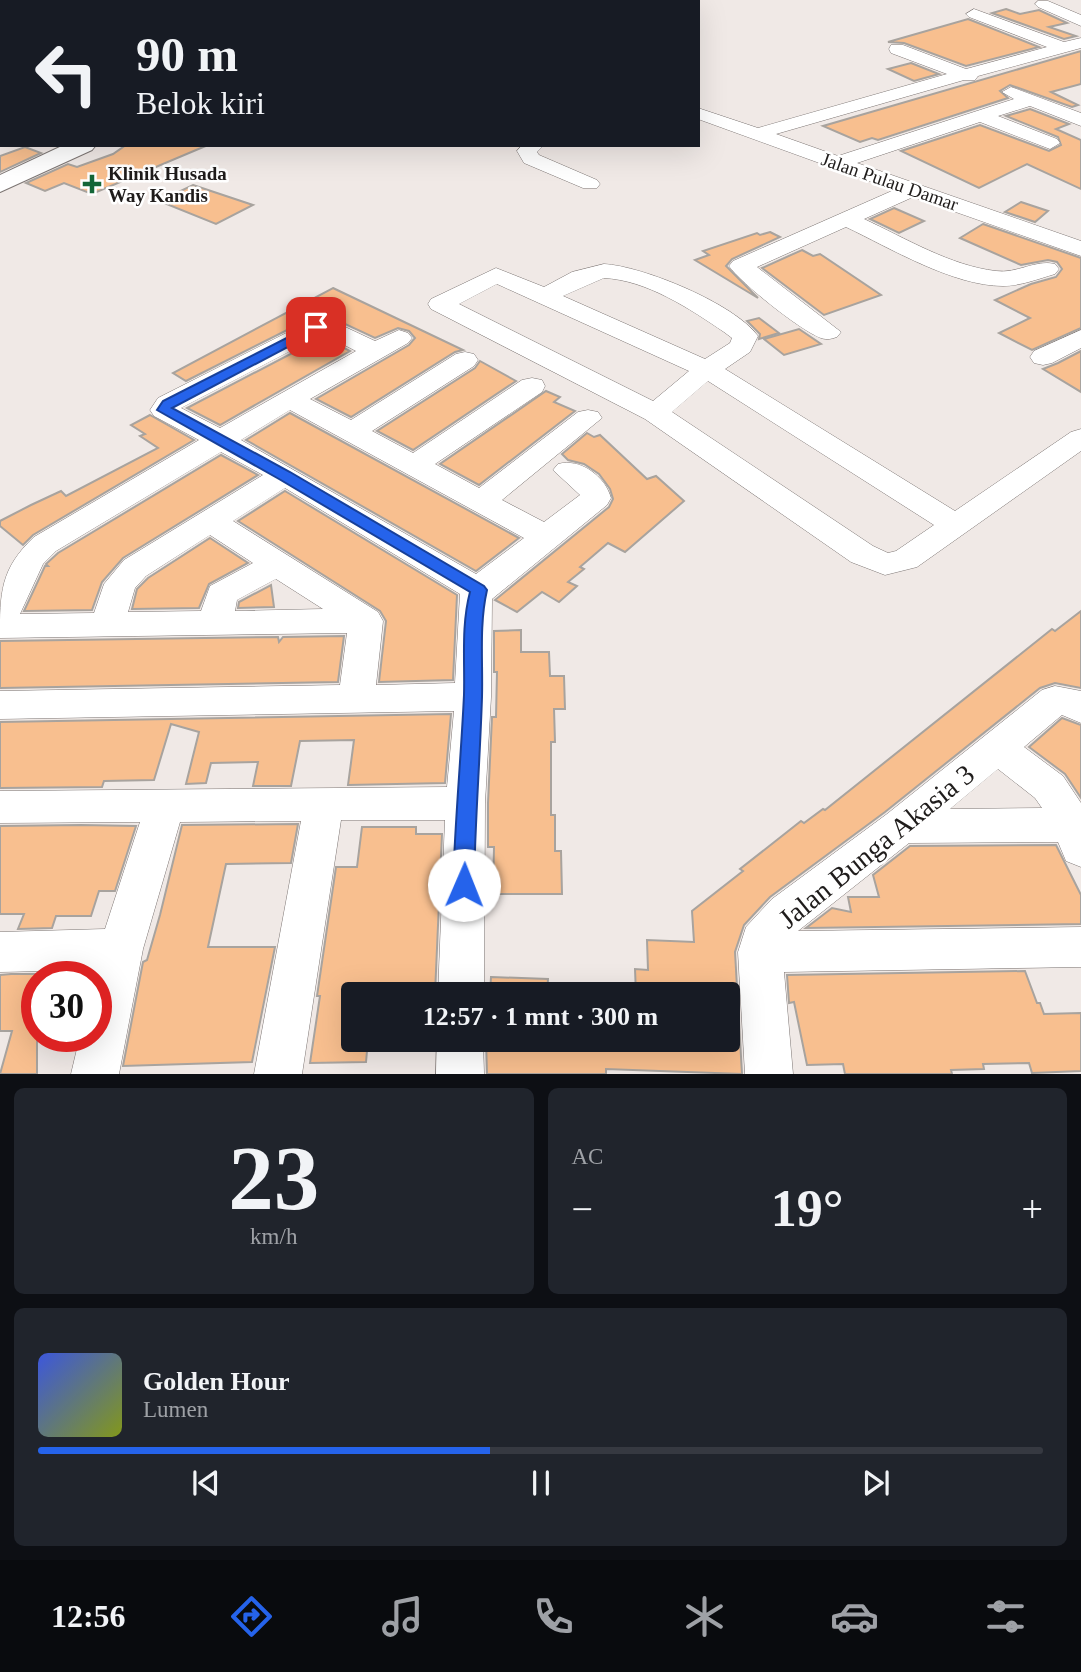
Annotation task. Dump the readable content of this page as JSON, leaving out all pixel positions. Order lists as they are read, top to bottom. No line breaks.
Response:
{"streets":{"street":["Jalan Pulau Damar","Jalan Bunga Akasia 3"]},"places":{"health":["Klinik Husada Way Kandis"]},"page":{"turn":["90 m","Belok kiri"],"limit":"30","trip":"12:57 · 1 mnt · 300 m","tile":[["23","km/h"],"AC"],"heat":["−","19°","+"],"song":["Golden Hour","Lumen"],"tabs":"12:56"}}
